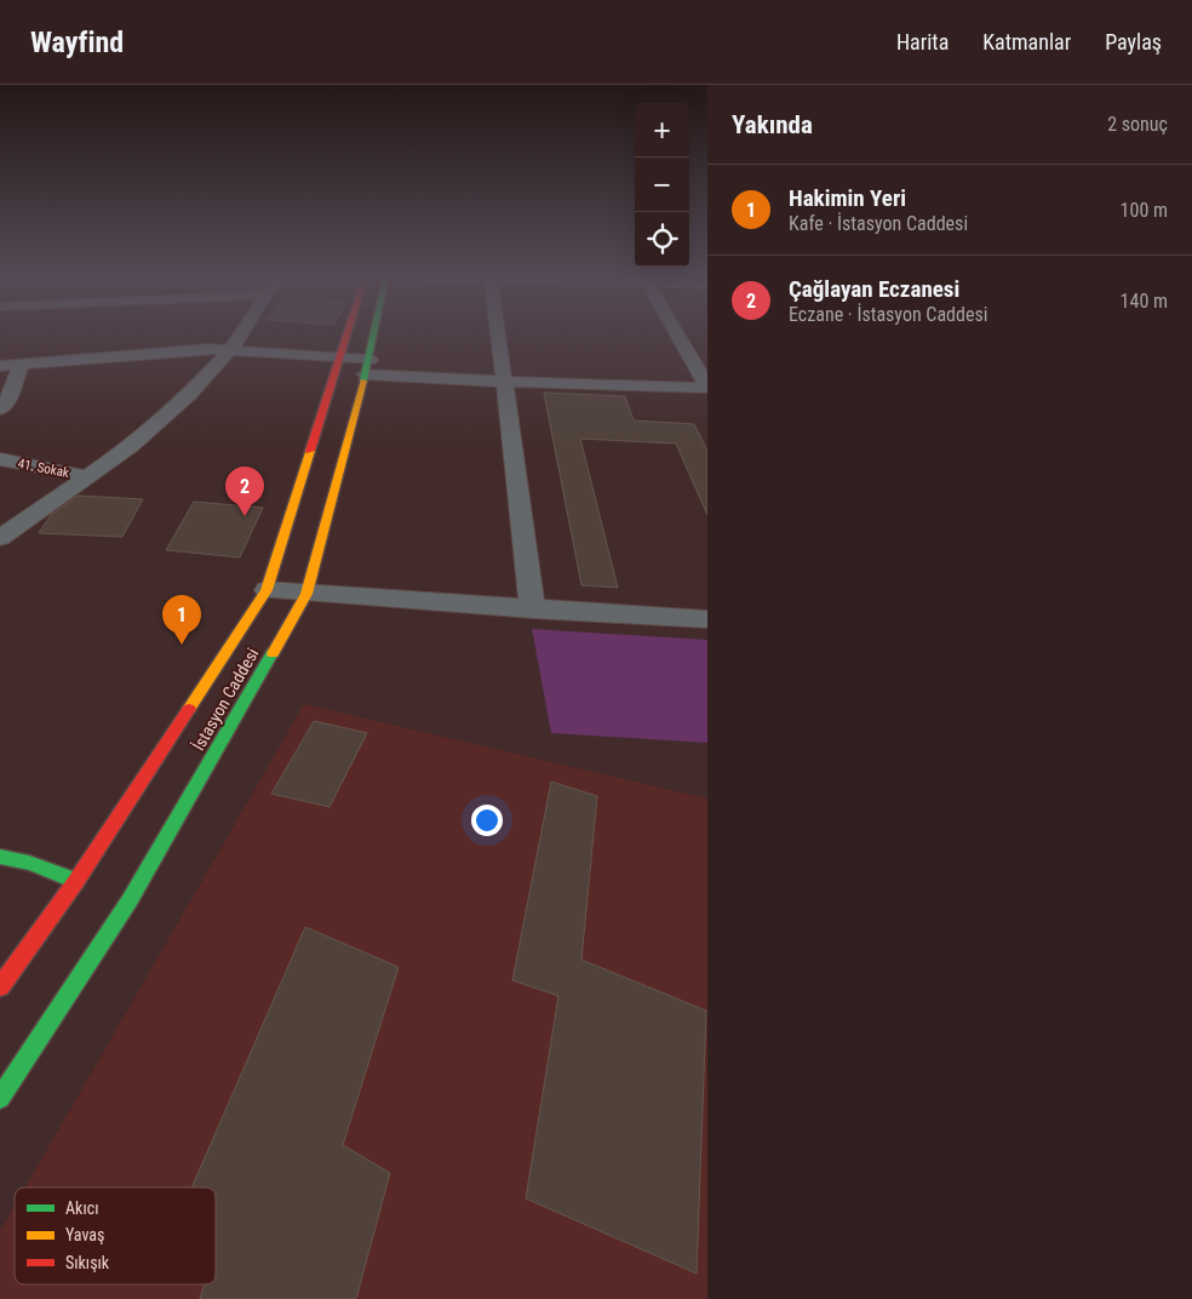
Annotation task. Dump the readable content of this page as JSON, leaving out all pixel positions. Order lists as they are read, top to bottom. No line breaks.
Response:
{"streets":{"main road":["İstasyon Caddesi"],"street":["41. Sokak"]},"legend":["Akıcı","Yavaş","Sıkışık"],"page":{"header":"Wayfind","nav":["Harita","Katmanlar","Paylaş"],"heading":["Yakında","2 sonuç"],"map_buttons":["+","−"],"list":[{"mark":"1","name":"Hakimin Yeri","note":"Kafe · İstasyon Caddesi","value":"100 m"},{"mark":"2","name":"Çağlayan Eczanesi","note":"Eczane · İstasyon Caddesi","value":"140 m"}],"pins":["2","1"]}}
